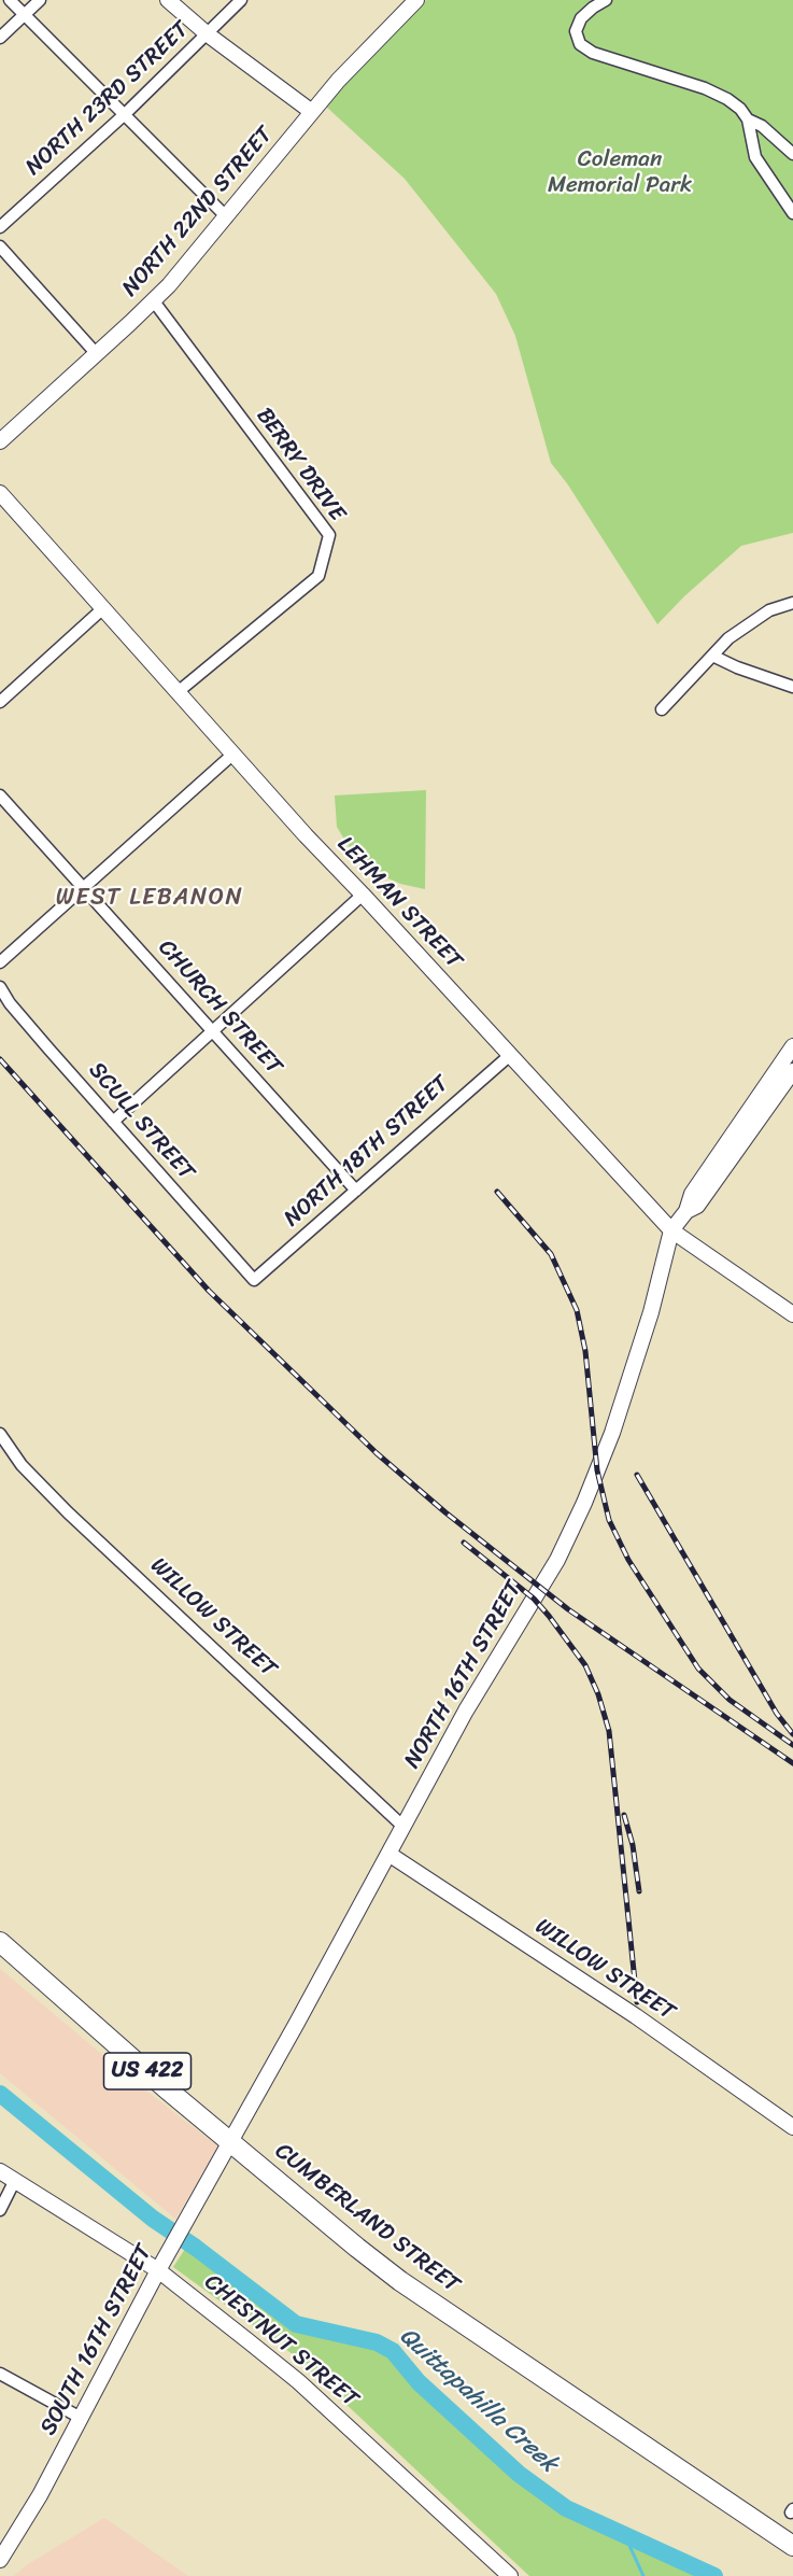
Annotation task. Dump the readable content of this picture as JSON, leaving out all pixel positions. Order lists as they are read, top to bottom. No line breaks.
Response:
{"streets":{"highway":["US 422","CUMBERLAND STREET"],"main road":["NORTH 22ND STREET","LEHMAN STREET","WILLOW STREET","NORTH 16TH STREET","SOUTH 16TH STREET","CHESTNUT STREET"],"street":["NORTH 23RD STREET","BERRY DRIVE","CHURCH STREET","SCULL STREET","NORTH 18TH STREET"]},"crossings":[["NORTH 22ND STREET","BERRY DRIVE"],["BERRY DRIVE","LEHMAN STREET"],["LEHMAN STREET","NORTH 18TH STREET"],["LEHMAN STREET","NORTH 16TH STREET"],["CHURCH STREET","NORTH 18TH STREET"],["SCULL STREET","NORTH 18TH STREET"],["WILLOW STREET","NORTH 16TH STREET"],["NORTH 16TH STREET","CUMBERLAND STREET"],["NORTH 16TH STREET","SOUTH 16TH STREET"],["CUMBERLAND STREET","SOUTH 16TH STREET"],["SOUTH 16TH STREET","CHESTNUT STREET"]],"districts":["WEST LEBANON"],"water":["Quittapahilla Creek"],"parks":["Coleman Memorial Park"]}
